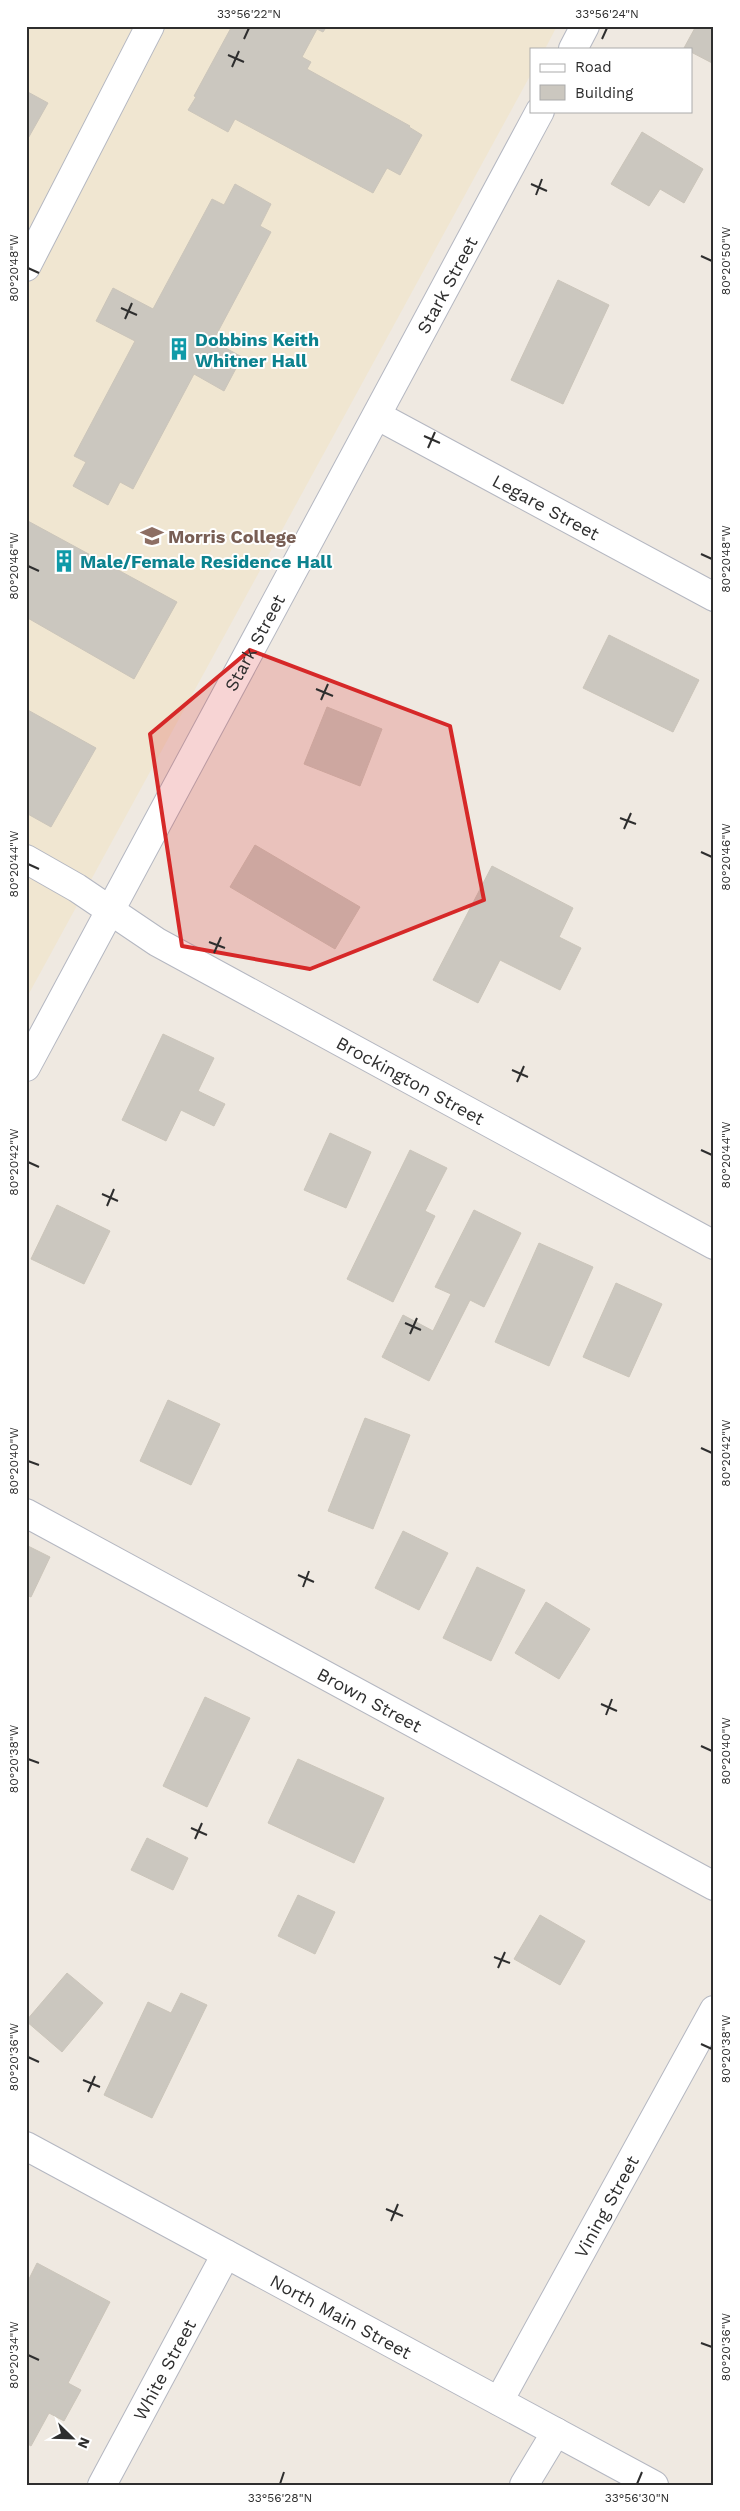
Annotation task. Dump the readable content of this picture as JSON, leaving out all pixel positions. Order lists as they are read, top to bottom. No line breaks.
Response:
{"streets":{"street":["Stark Street","Legare Street","Brockington Street","Brown Street","Vining Street","North Main Street","White Street"]},"crossings":[["Stark Street","Legare Street"],["Stark Street","Brockington Street"],["Vining Street","North Main Street"],["North Main Street","White Street"]],"places":{"building":["Dobbins Keith Whitner Hall","Male/Female Residence Hall"],"school or university":["Morris College"]},"legend":["Road","Building"],"north":"bottom right","coordinates":["33°56'22\"N","33°56'24\"N","80°20'50\"W","80°20'48\"W","80°20'46\"W","80°20'44\"W","80°20'42\"W","80°20'40\"W","80°20'38\"W","80°20'36\"W","80°20'34\"W","33°56'28\"N","33°56'30\"N"]}
